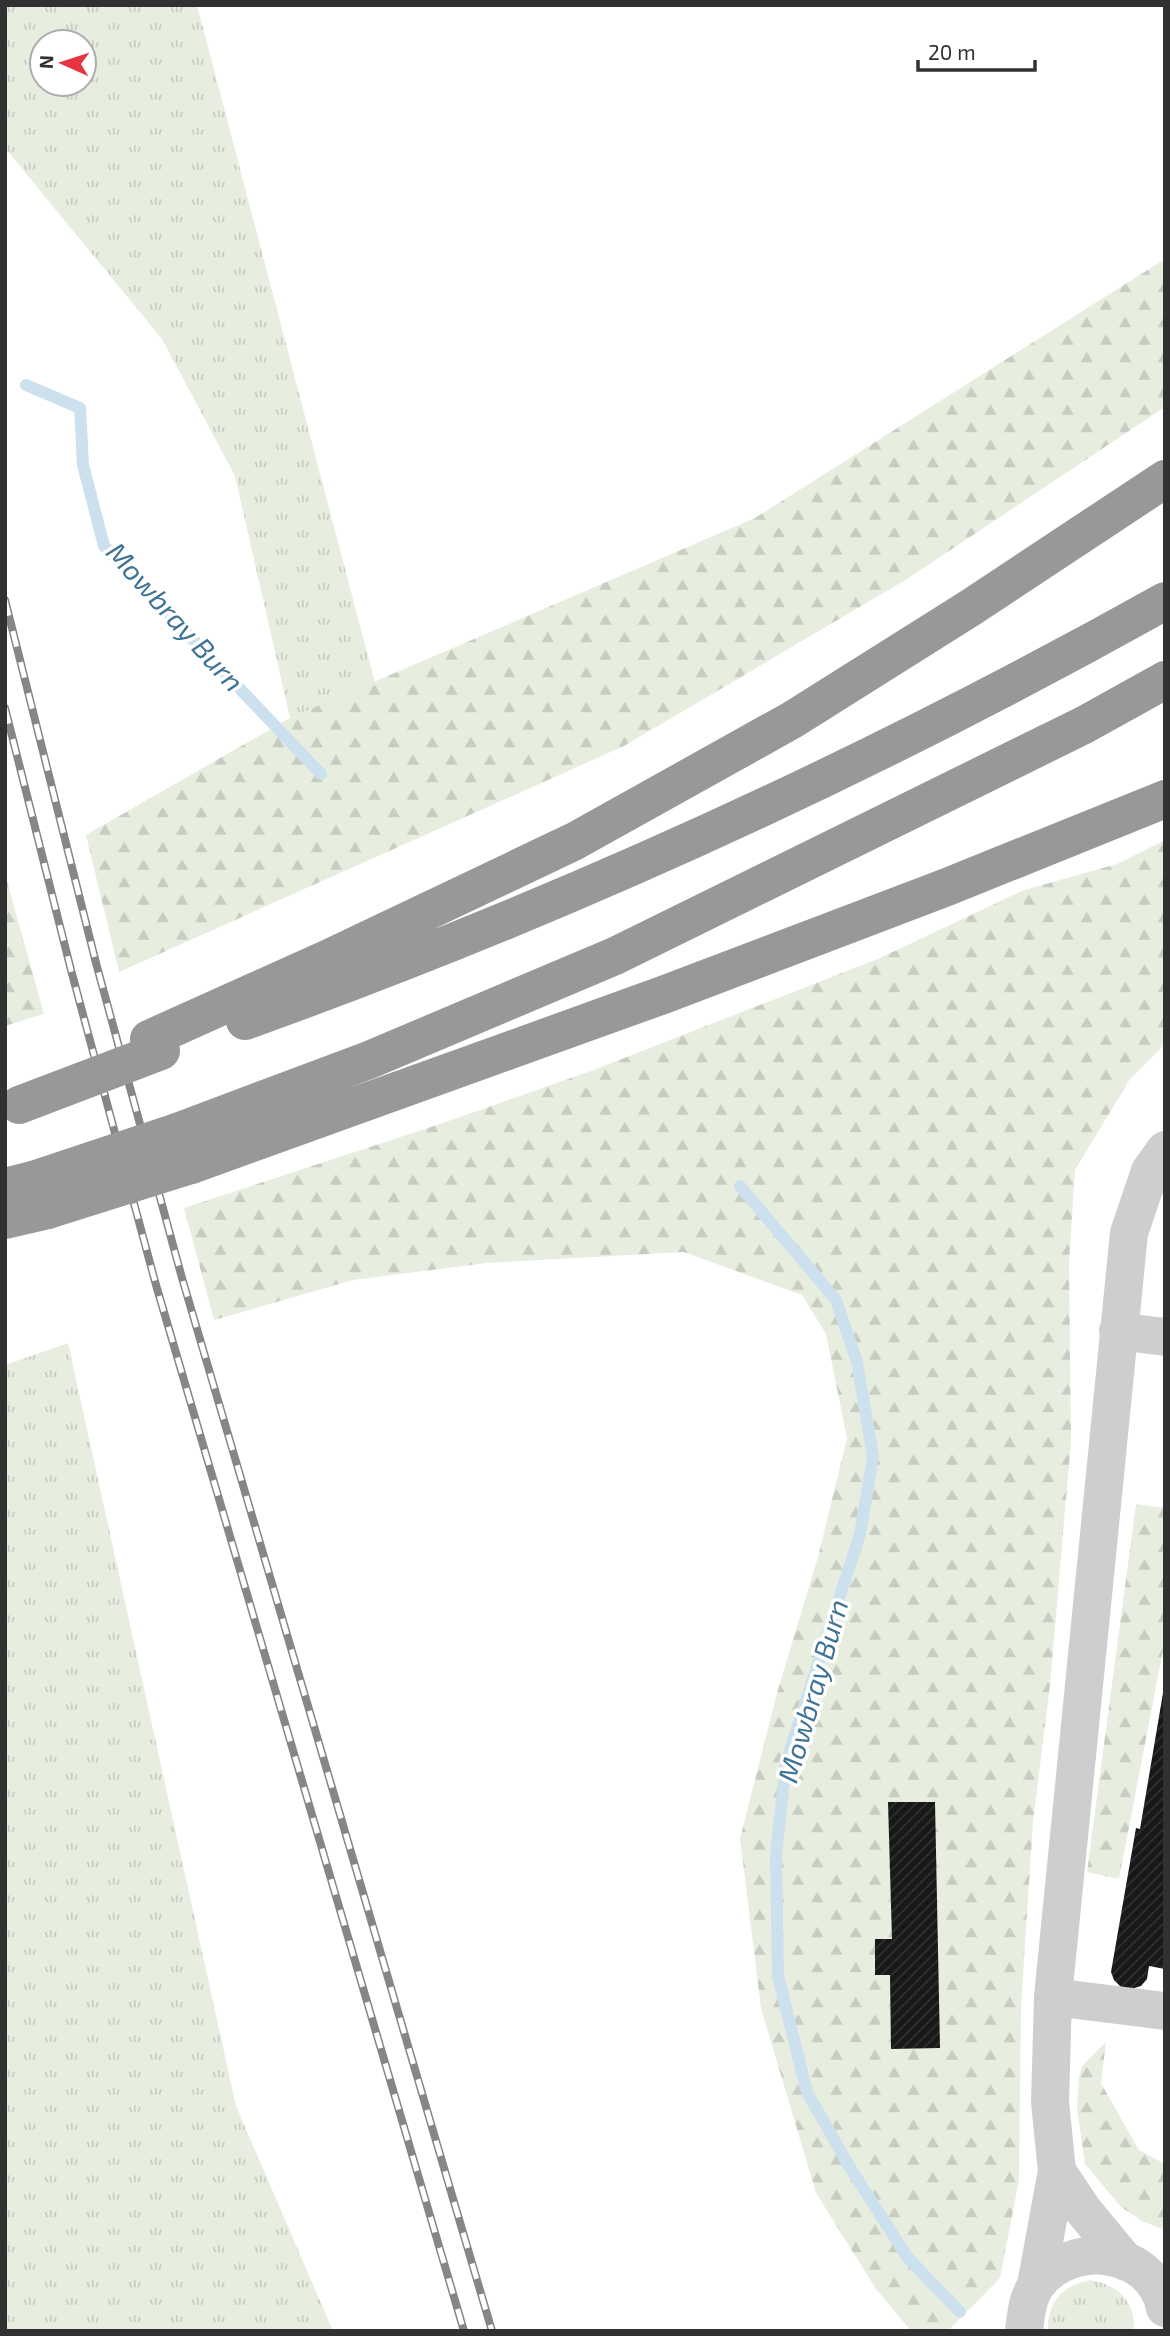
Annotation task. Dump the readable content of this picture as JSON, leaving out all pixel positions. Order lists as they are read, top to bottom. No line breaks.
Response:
{"water":["Mowbray Burn"],"scale_bar":"20 m","north":"left"}
